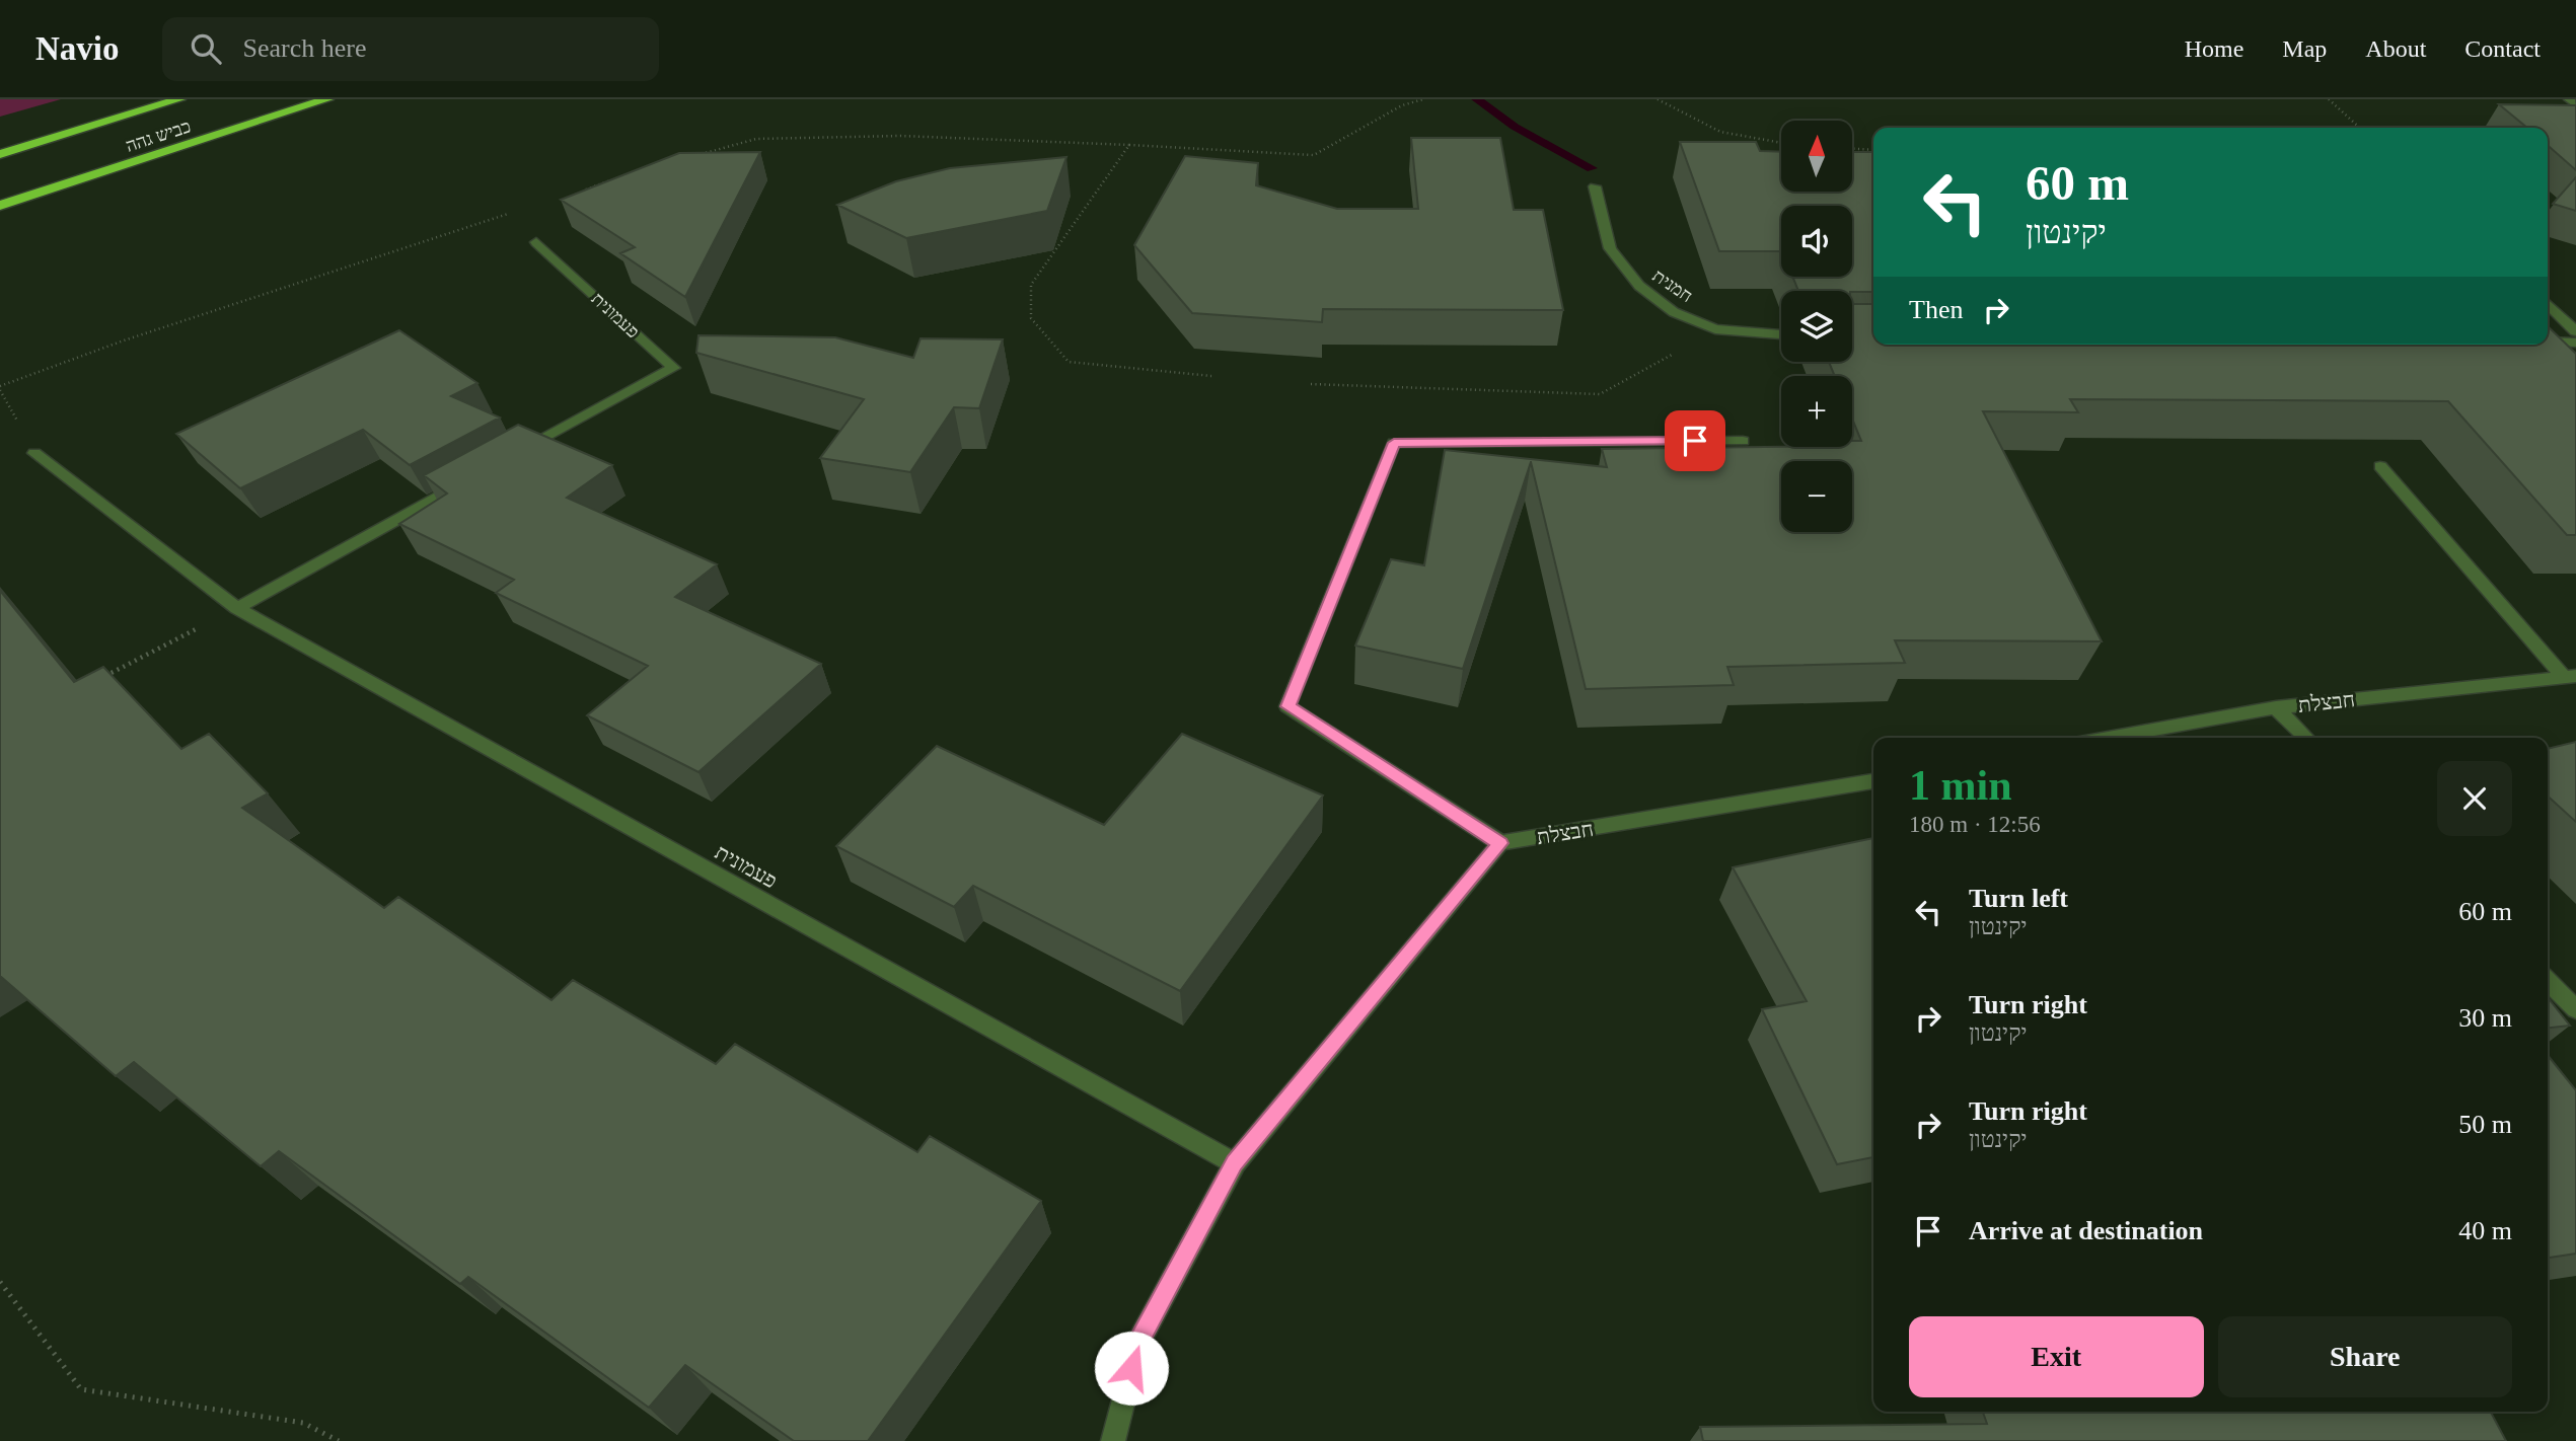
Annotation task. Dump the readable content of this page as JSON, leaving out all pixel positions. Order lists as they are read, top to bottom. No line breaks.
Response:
{"streets":{"highway":["כביש גהה"],"street":["חמנית","פעמונית","חבצלת"]},"north":"top","page":{"header":"Navio","search":"Search here","nav":["Home","Map","About","Contact"],"map_buttons":["+","−"],"turn":["60 m","יקינטון"],"then":"Then","heading":["1 min","180 m · 12:56"],"list":[{"name":"Turn left","note":"יקינטון","value":"60 m"},{"name":"Turn right","note":"יקינטון","value":"30 m"},{"name":"Turn right","note":"יקינטון","value":"50 m"},{"name":"Arrive at destination","value":"40 m"}],"buttons":["Exit","Share"]}}
